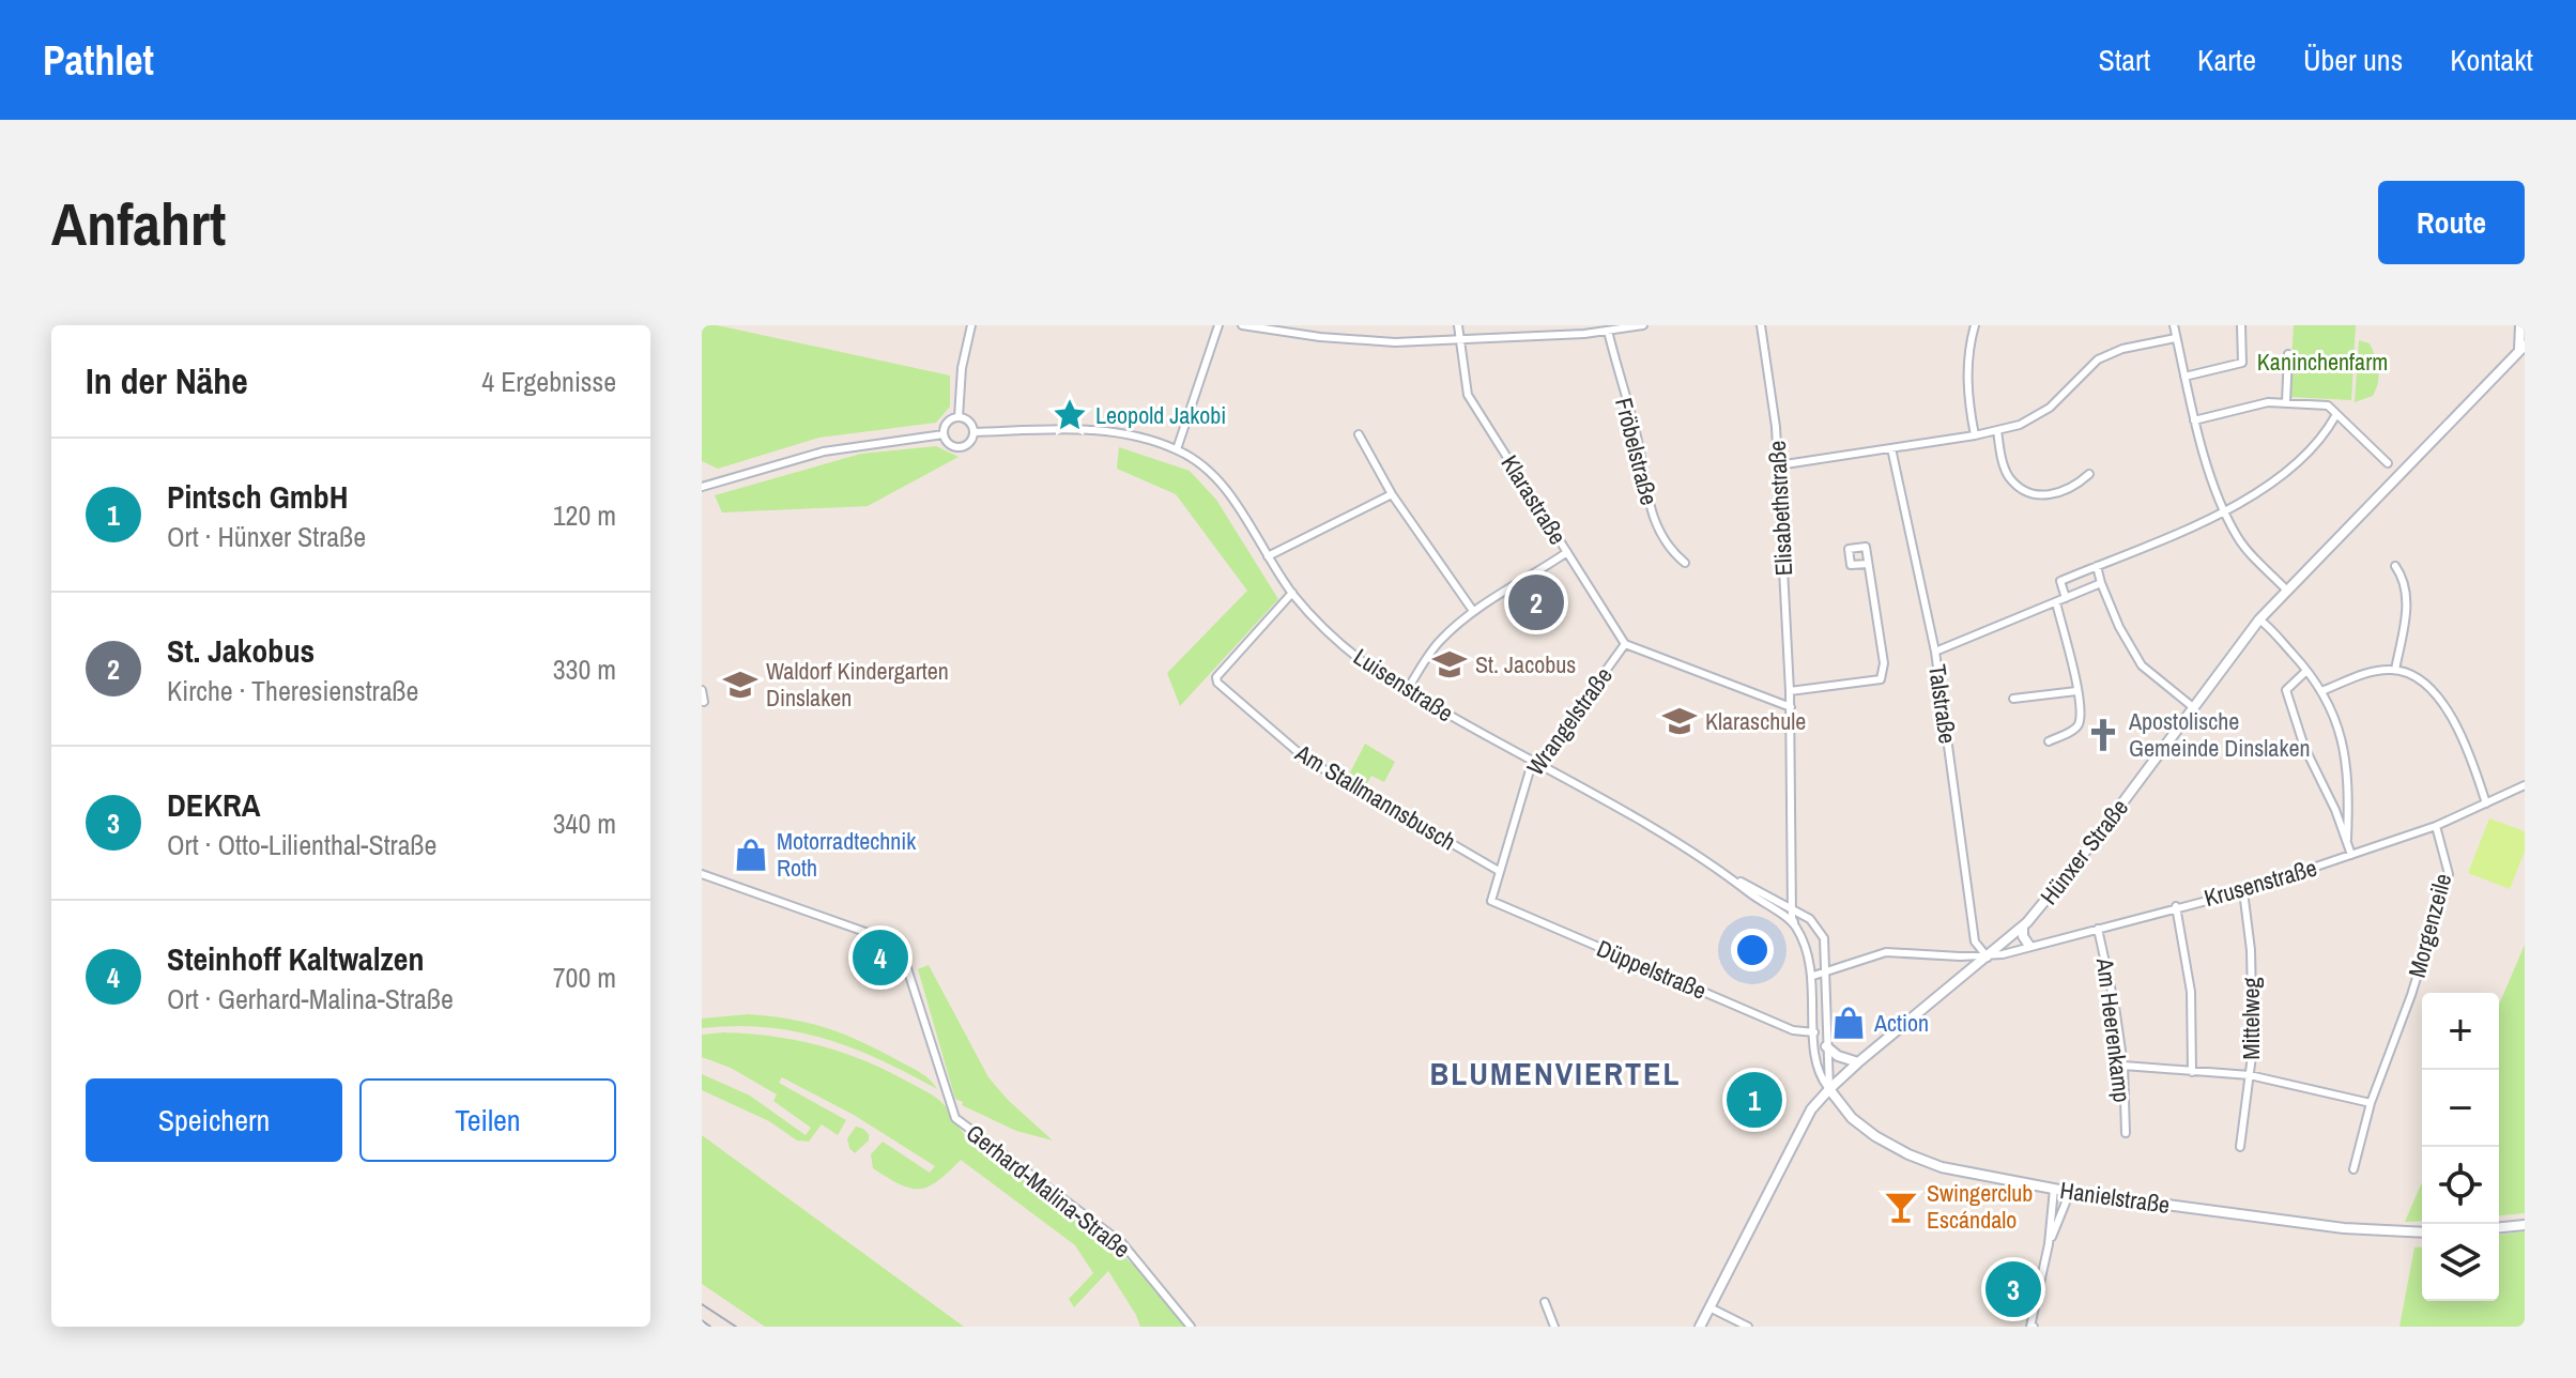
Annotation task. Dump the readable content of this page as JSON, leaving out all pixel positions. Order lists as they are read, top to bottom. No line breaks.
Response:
{"streets":{"main road":["Hünxer Straße","Hanielstraße"],"street":["Fröbelstraße","Klarastraße","Elisabethstraße","Luisenstraße","Talstraße","Wrangelstraße","Am Stallmannsbusch","Krusenstraße","Morgenzeile","Düppelstraße","Mittelweg","Am Heerenkamp","Gerhard-Malina-Straße"]},"crossings":[["Klarastraße","Wrangelstraße"],["Elisabethstraße","Luisenstraße"],["Luisenstraße","Wrangelstraße"],["Luisenstraße","Am Stallmannsbusch"],["Luisenstraße","Hünxer Straße"],["Luisenstraße","Hanielstraße"],["Wrangelstraße","Am Stallmannsbusch"],["Wrangelstraße","Düppelstraße"],["Hünxer Straße","Krusenstraße"],["Hünxer Straße","Hanielstraße"],["Krusenstraße","Morgenzeile"],["Krusenstraße","Mittelweg"],["Krusenstraße","Am Heerenkamp"]],"districts":["BLUMENVIERTEL"],"parks":["Kaninchenfarm"],"places":{"place":["Leopold Jakobi"],"school or university":["St. Jacobus","Waldorf Kindergarten Dinslaken","Klaraschule"],"church":["Apostolische Gemeinde Dinslaken"],"shop":["Motorradtechnik Roth","Action"],"bar":["Swingerclub Escándalo"]},"page":{"header":"Pathlet","nav":["Start","Karte","Über uns","Kontakt"],"buttons":["Route",["Speichern","Teilen"]],"title":"Anfahrt","heading":["In der Nähe","4 Ergebnisse"],"list":[{"mark":"1","name":"Pintsch GmbH","note":"Ort · Hünxer Straße","value":"120 m"},{"mark":"2","name":"St. Jakobus","note":"Kirche · Theresienstraße","value":"330 m"},{"mark":"3","name":"DEKRA","note":"Ort · Otto-Lilienthal-Straße","value":"340 m"},{"mark":"4","name":"Steinhoff Kaltwalzen","note":"Ort · Gerhard-Malina-Straße","value":"700 m"}],"pins":["2","4","1","3"],"map_buttons":["+","−"]}}
